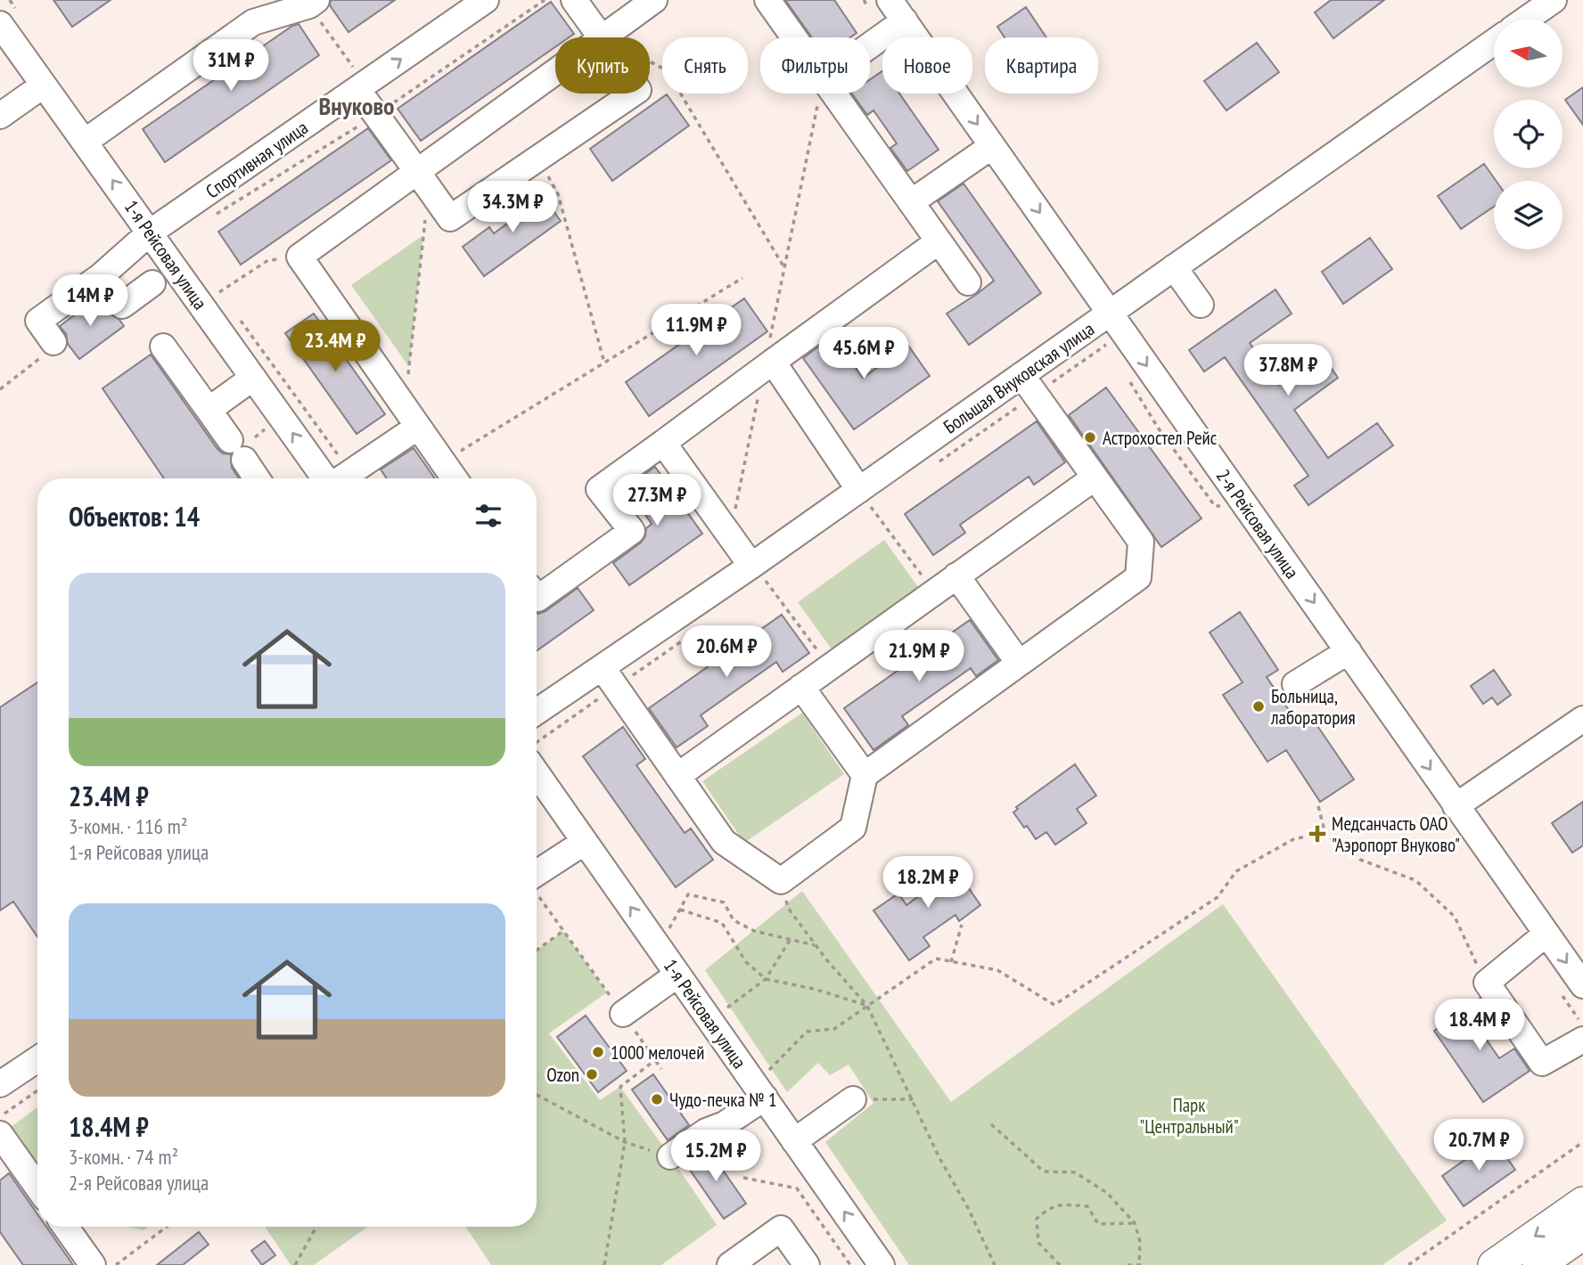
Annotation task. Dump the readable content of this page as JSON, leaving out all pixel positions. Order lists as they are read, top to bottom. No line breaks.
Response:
{"streets":{"street":["Спортивная улица","1-я Рейсовая улица","Большая Внуковская улица","2-я Рейсовая улица"]},"crossings":[["Спортивная улица","1-я Рейсовая улица"],["Большая Внуковская улица","2-я Рейсовая улица"]],"districts":["Внуково"],"parks":["Парк \"Центральный\""],"places":{"other":["Астрохостел Рейс","Больница, лаборатория","1000 мелочей","Ozon","Чудо-печка № 1"],"health":["Медсанчасть ОАО \"Аэропорт Внуково\""]},"north":"left","page":{"chip":["Купить","Снять","Фильтры","Новое","Квартира"],"price":["31M ₽","34.3M ₽","14M ₽","11.9M ₽","23.4M ₽","45.6M ₽","37.8M ₽","27.3M ₽","20.6M ₽","21.9M ₽","18.2M ₽","18.4M ₽","20.7M ₽","15.2M ₽"],"heading":"Объектов: 14","list":[{"name":"23.4M ₽","note":"3-комн. · 116 m² · 1-я Рейсовая улица"},{"name":"18.4M ₽","note":"3-комн. · 74 m² · 2-я Рейсовая улица"}]}}
